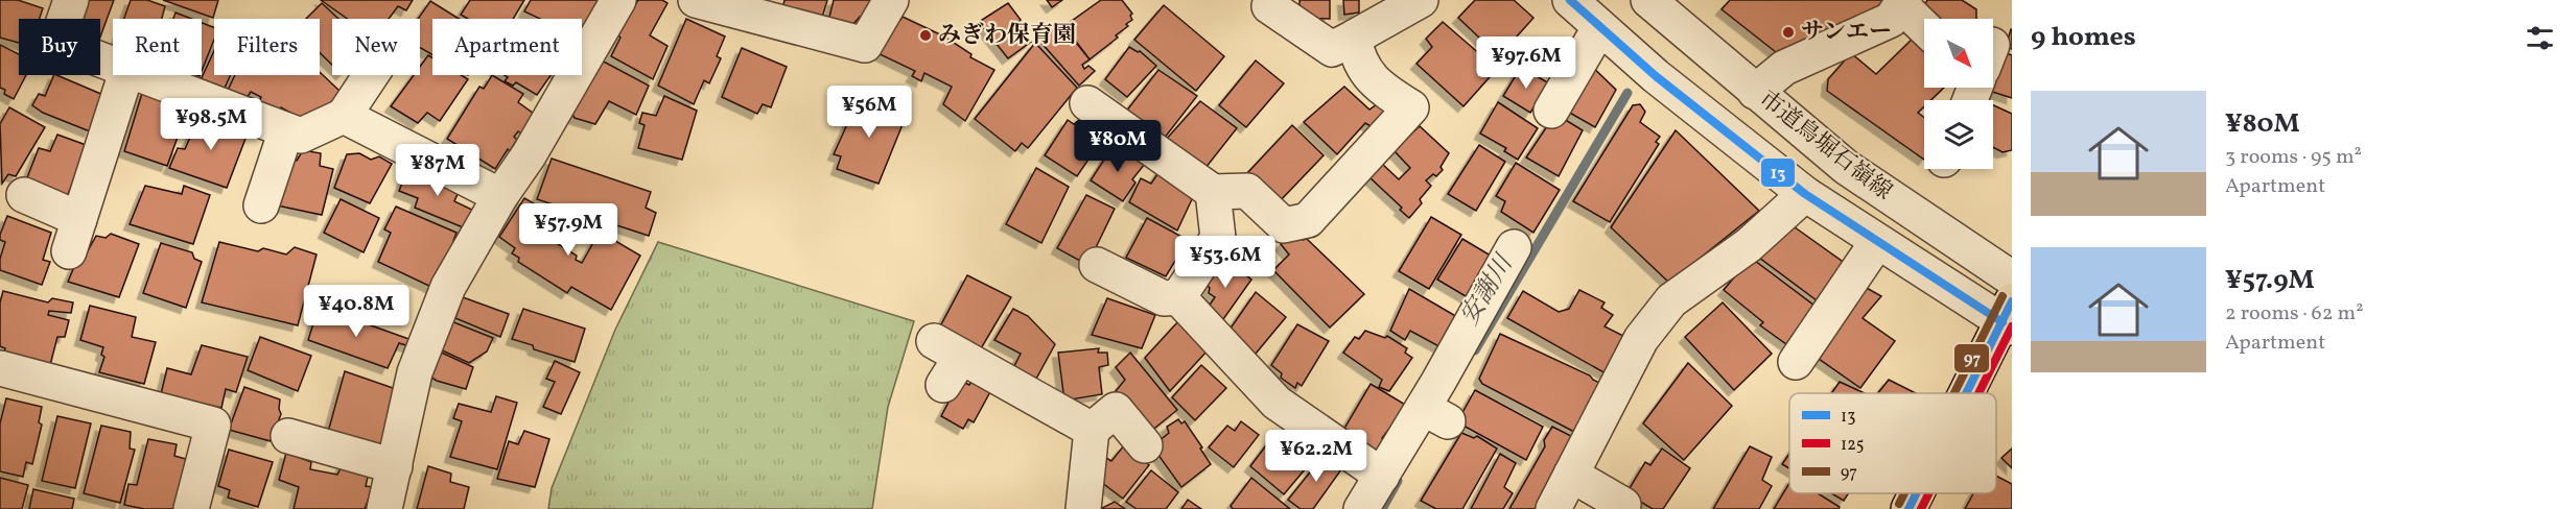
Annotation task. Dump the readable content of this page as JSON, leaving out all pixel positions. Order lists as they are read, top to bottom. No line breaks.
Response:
{"streets":{"street":["市道鳥堀石嶺線"]},"water":["安謝川"],"places":["サンエー","みぎわ保育園"],"lines":["transit line 13","transit line 97","transit line 125"],"legend":["13","125","97"],"north":"bottom right","page":{"heading":"9 homes","chip":["Buy","Rent","Filters","New","Apartment"],"price":["¥97.6M","¥56M","¥98.5M","¥80M","¥87M","¥57.9M","¥53.6M","¥40.8M","¥62.2M"],"list":[{"name":"¥80M","note":"3 rooms · 95 m² · Apartment"},{"name":"¥57.9M","note":"2 rooms · 62 m² · Apartment"}]}}
